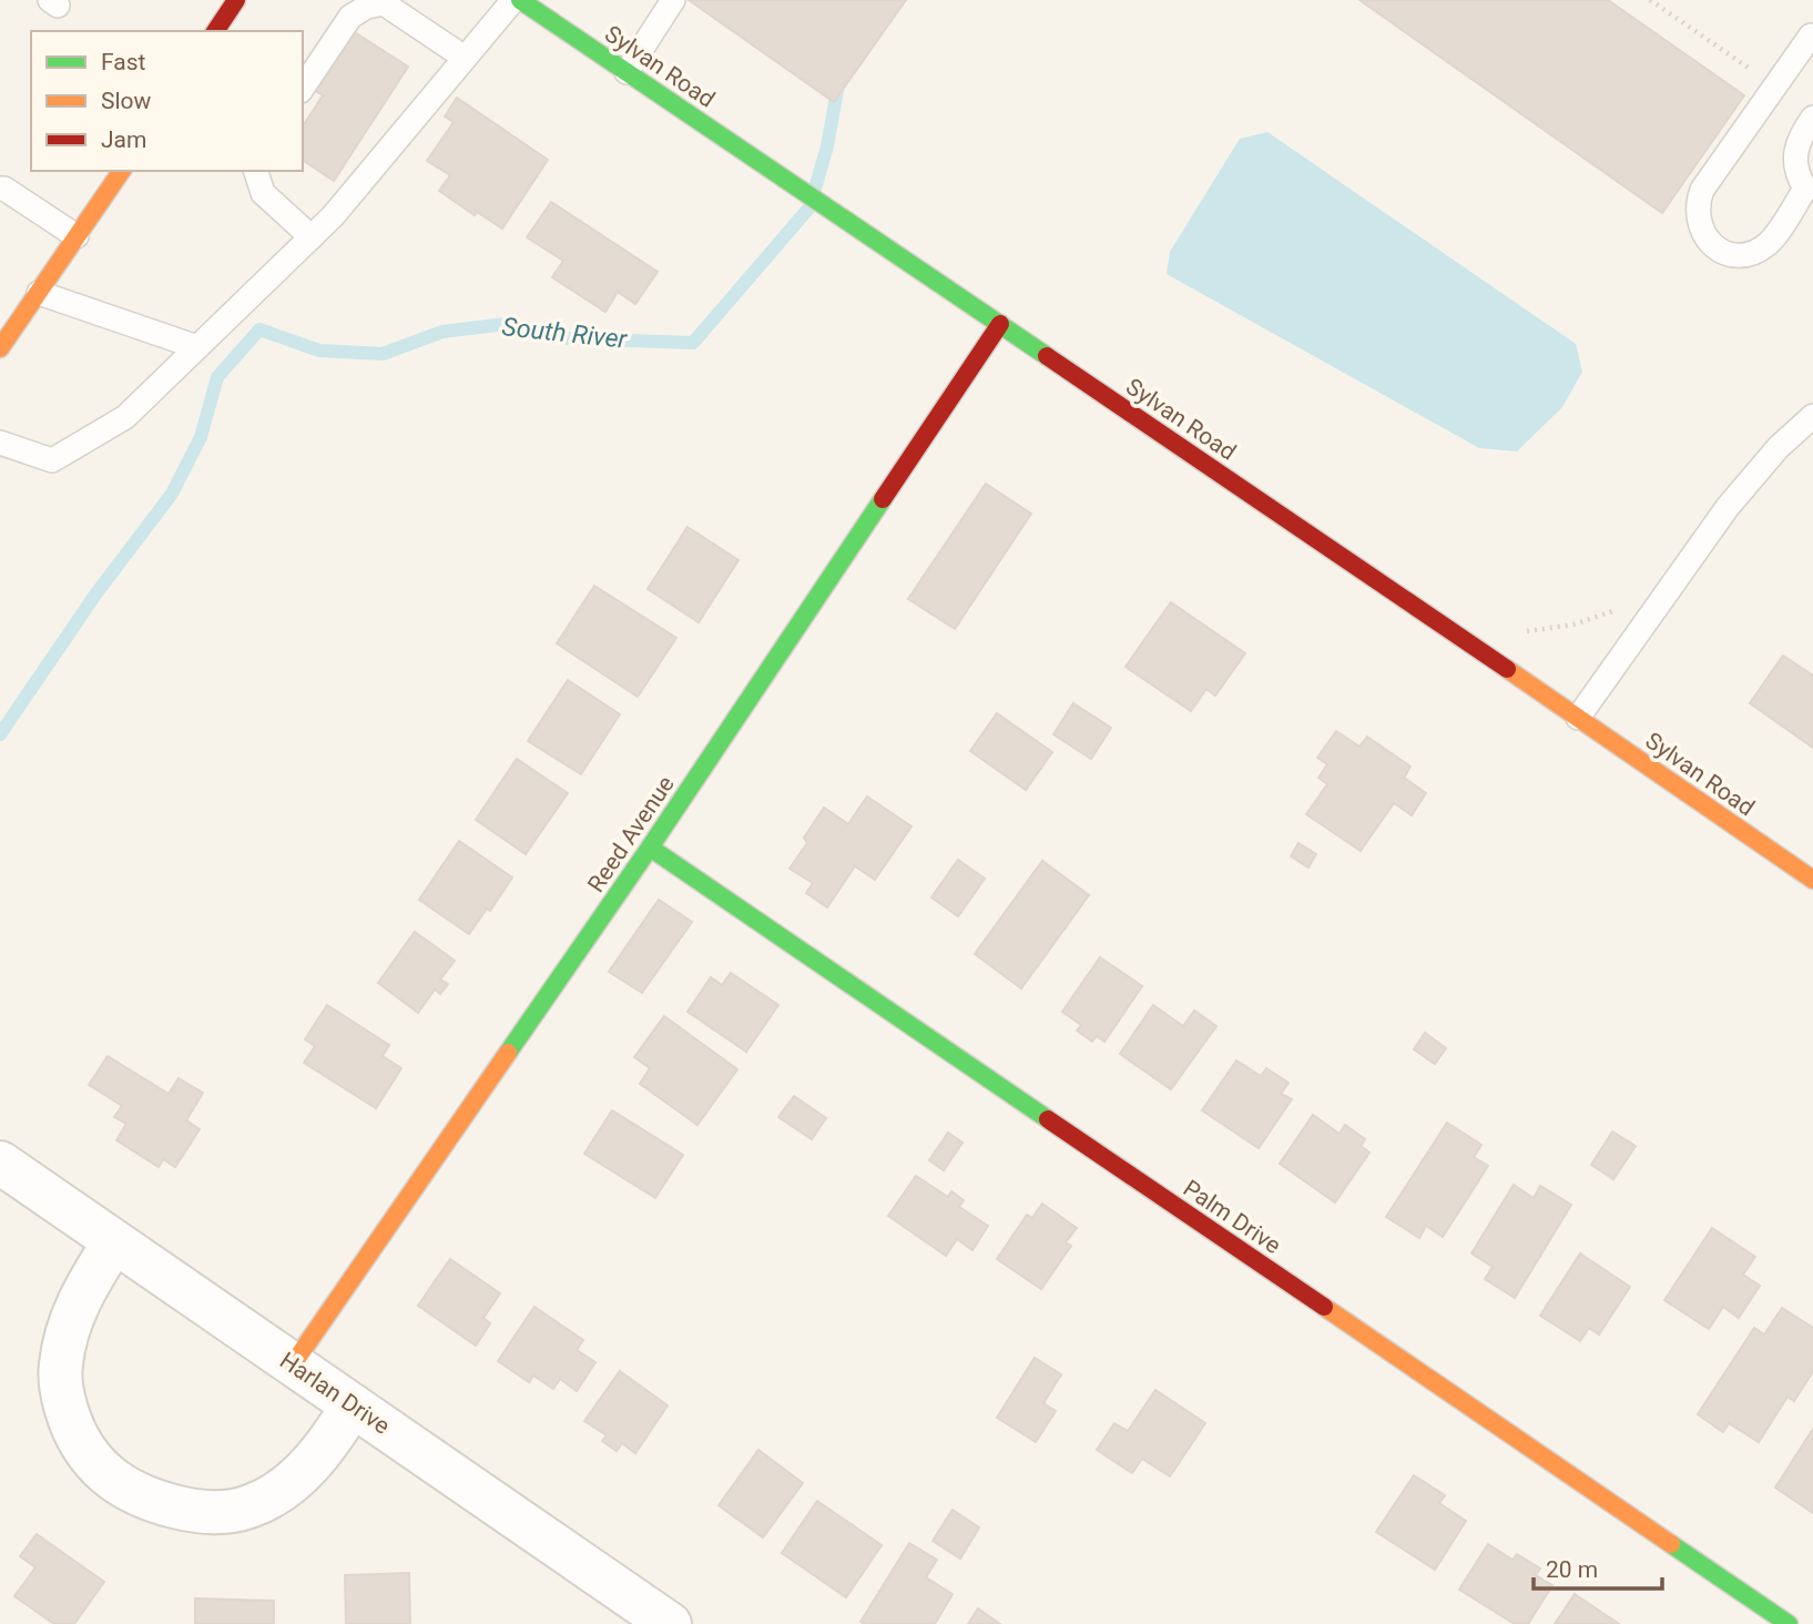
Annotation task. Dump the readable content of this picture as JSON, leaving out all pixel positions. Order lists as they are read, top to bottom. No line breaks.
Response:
{"streets":{"street":["Sylvan Road","Reed Avenue","Palm Drive","Harlan Drive"]},"crossings":[["Sylvan Road","Reed Avenue"],["Reed Avenue","Palm Drive"],["Reed Avenue","Harlan Drive"]],"water":["South River"],"legend":["Fast","Slow","Jam"],"scale_bar":"20 m"}
